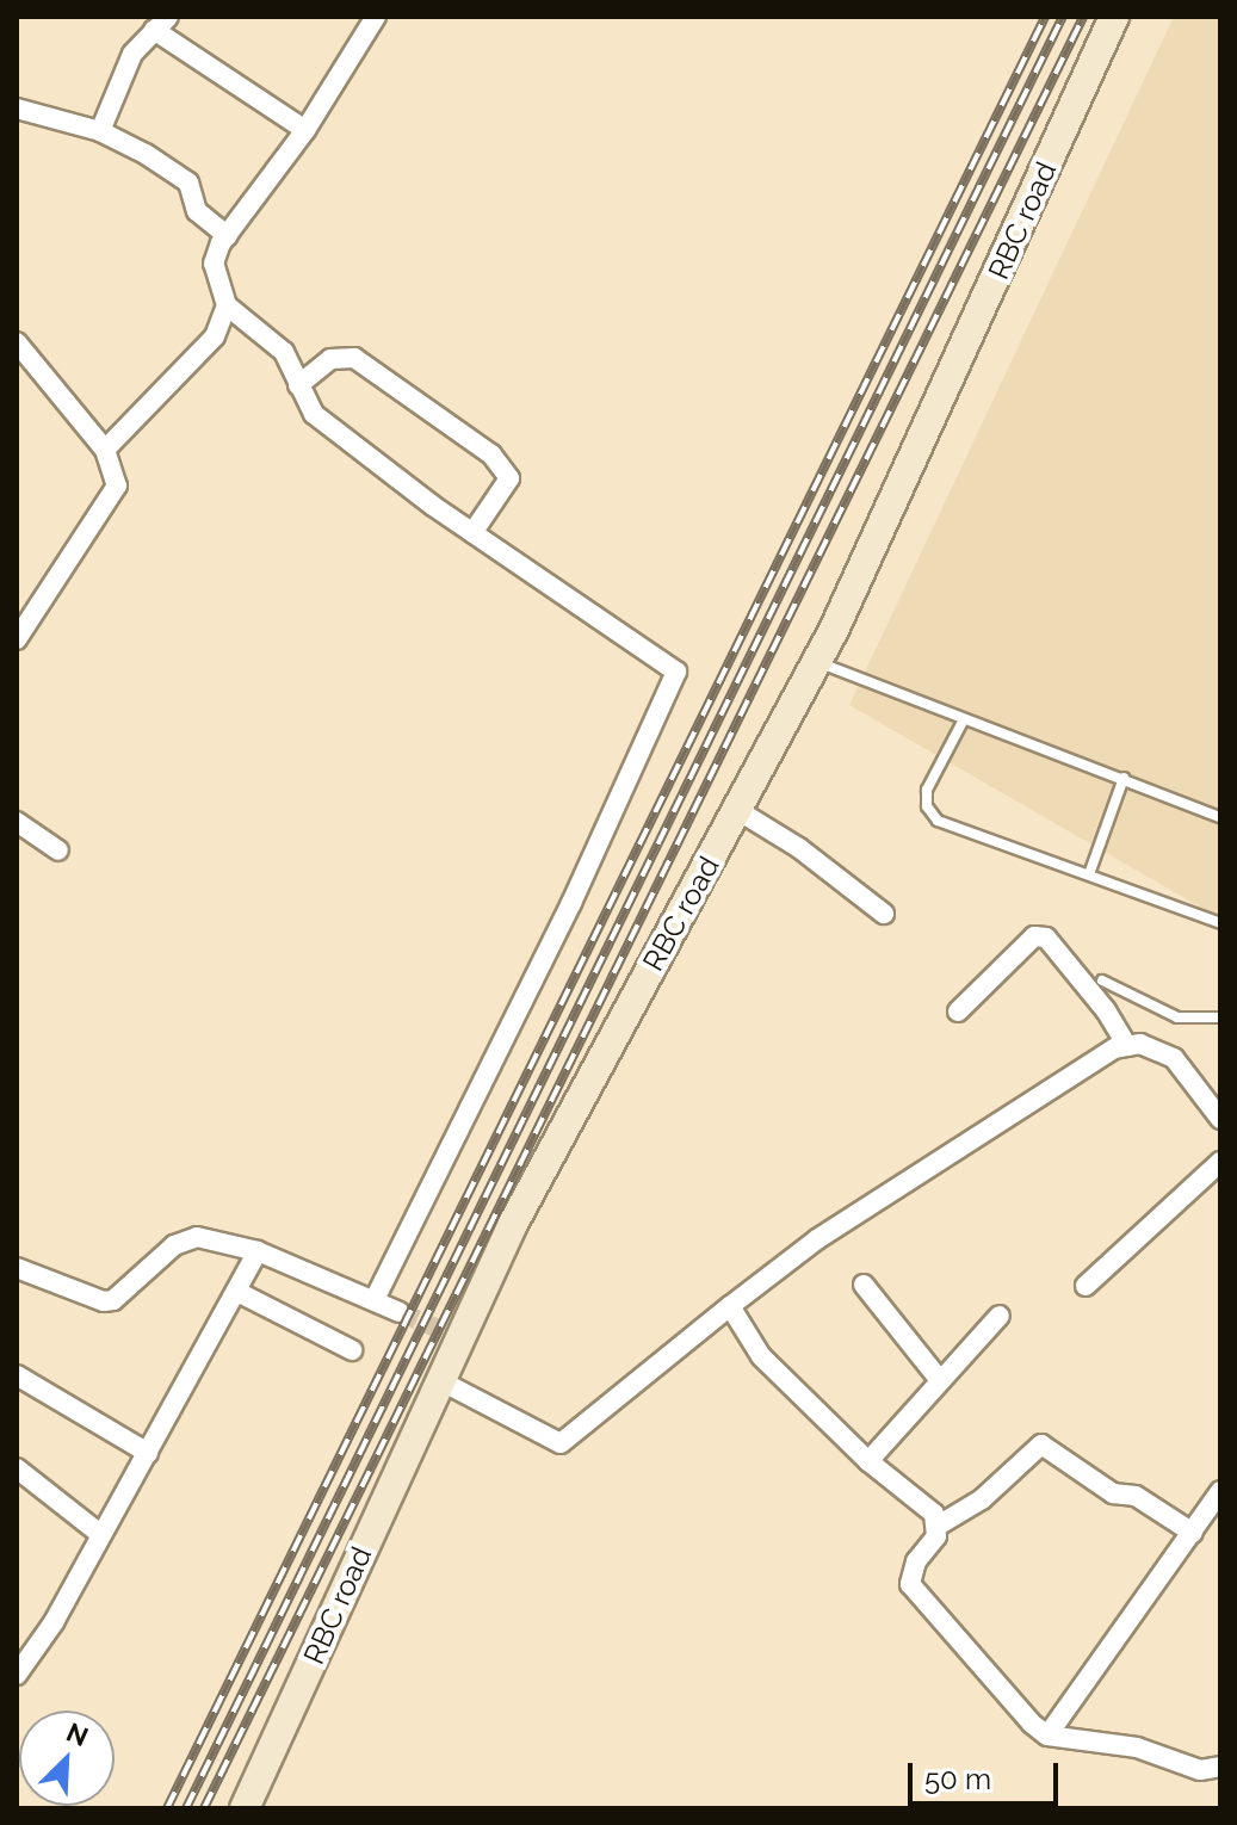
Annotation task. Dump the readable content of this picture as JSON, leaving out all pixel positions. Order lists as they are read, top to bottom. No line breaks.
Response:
{"streets":{"street":["RBC road"]},"scale_bar":"50 m","north":"top right"}
